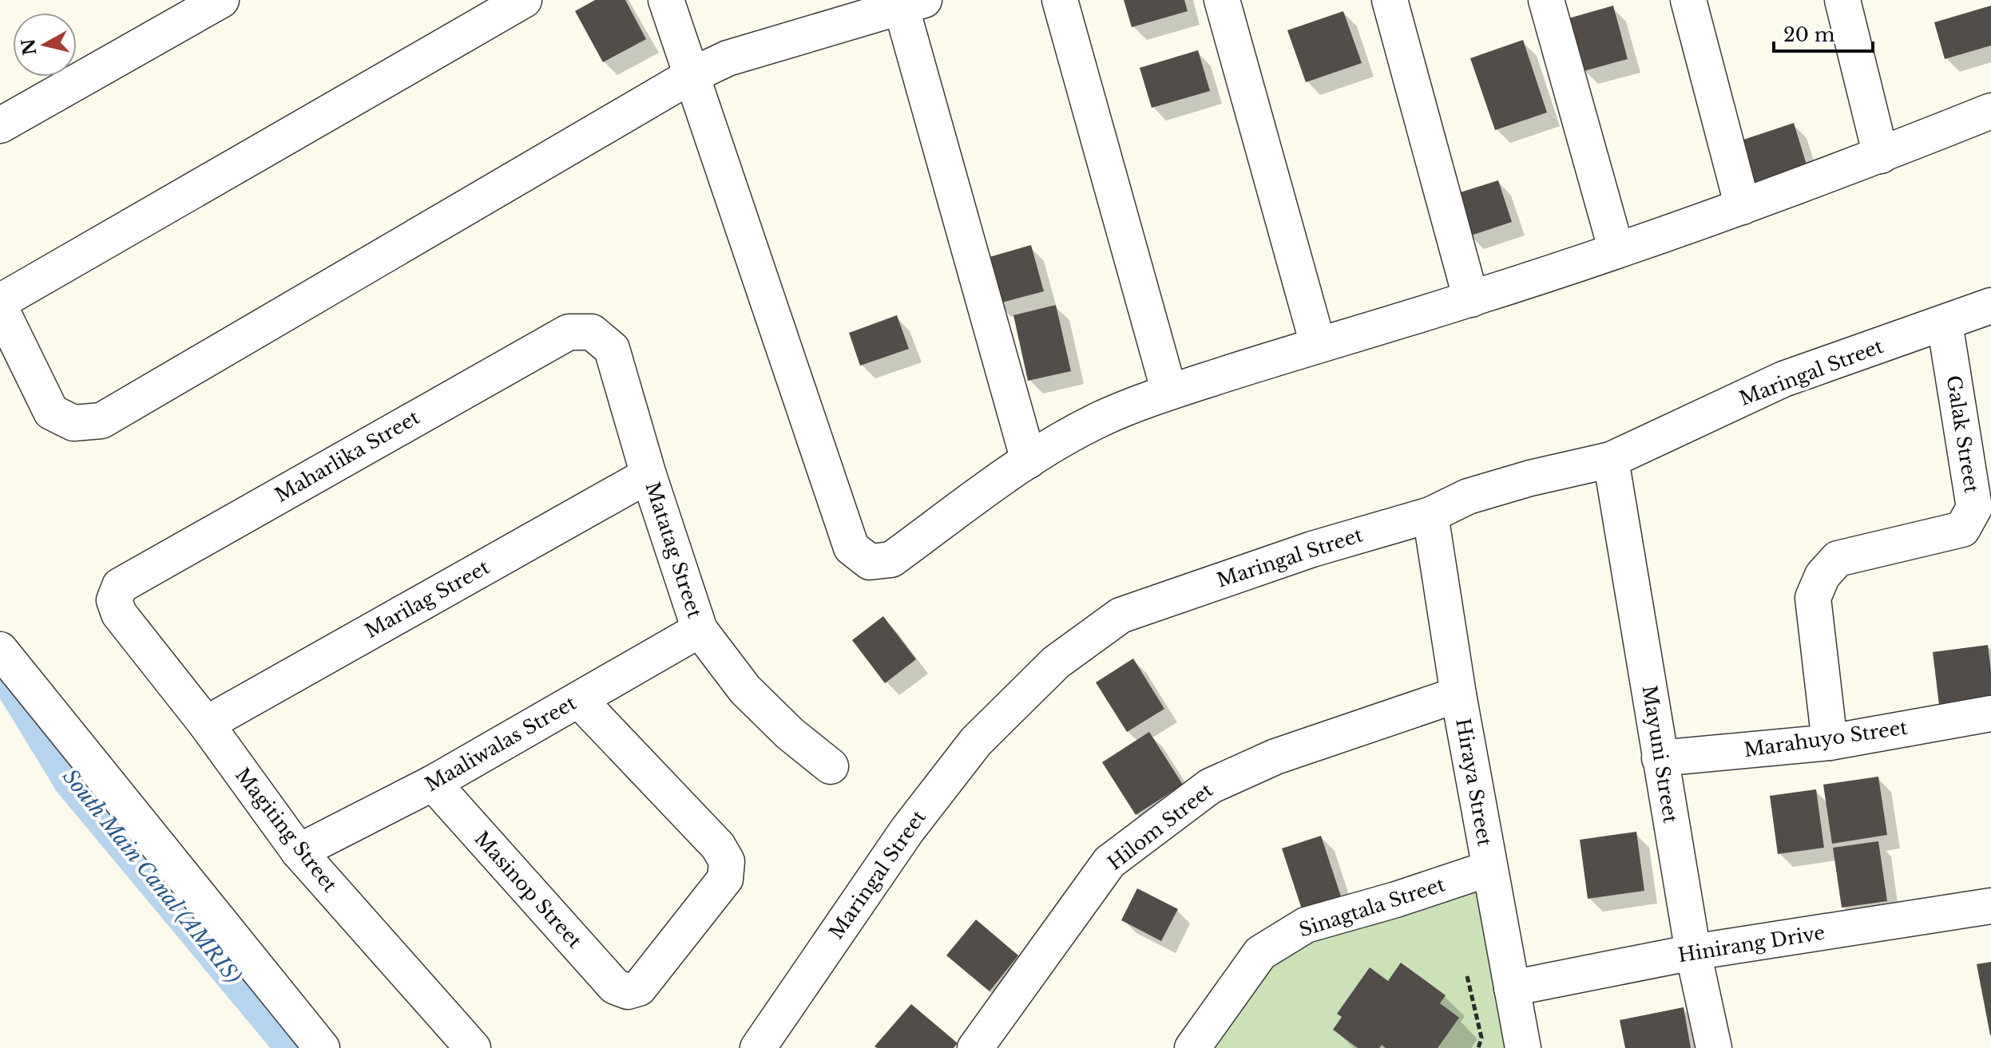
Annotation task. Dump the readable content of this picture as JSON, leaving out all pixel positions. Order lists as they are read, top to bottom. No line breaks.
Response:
{"streets":{"street":["Maringal Street","Galak Street","Maharlika Street","Matatag Street","Marilag Street","Marahuyo Street","Maaliwalas Street","Mayuni Street","Hiraya Street","Hilom Street","Magiting Street","Masinop Street","Sinagtala Street","Hinirang Drive"]},"crossings":[["Maringal Street","Galak Street"],["Maringal Street","Mayuni Street"],["Maringal Street","Hiraya Street"],["Galak Street","Marahuyo Street"],["Maharlika Street","Matatag Street"],["Maharlika Street","Magiting Street"],["Matatag Street","Marilag Street"],["Matatag Street","Maaliwalas Street"],["Marilag Street","Magiting Street"],["Marahuyo Street","Mayuni Street"],["Maaliwalas Street","Magiting Street"],["Maaliwalas Street","Masinop Street"],["Mayuni Street","Hinirang Drive"],["Hiraya Street","Hilom Street"],["Hiraya Street","Sinagtala Street"],["Hiraya Street","Hinirang Drive"]],"water":["South Main Canal (AMRIS)"],"scale_bar":"20 m","north":"left"}
